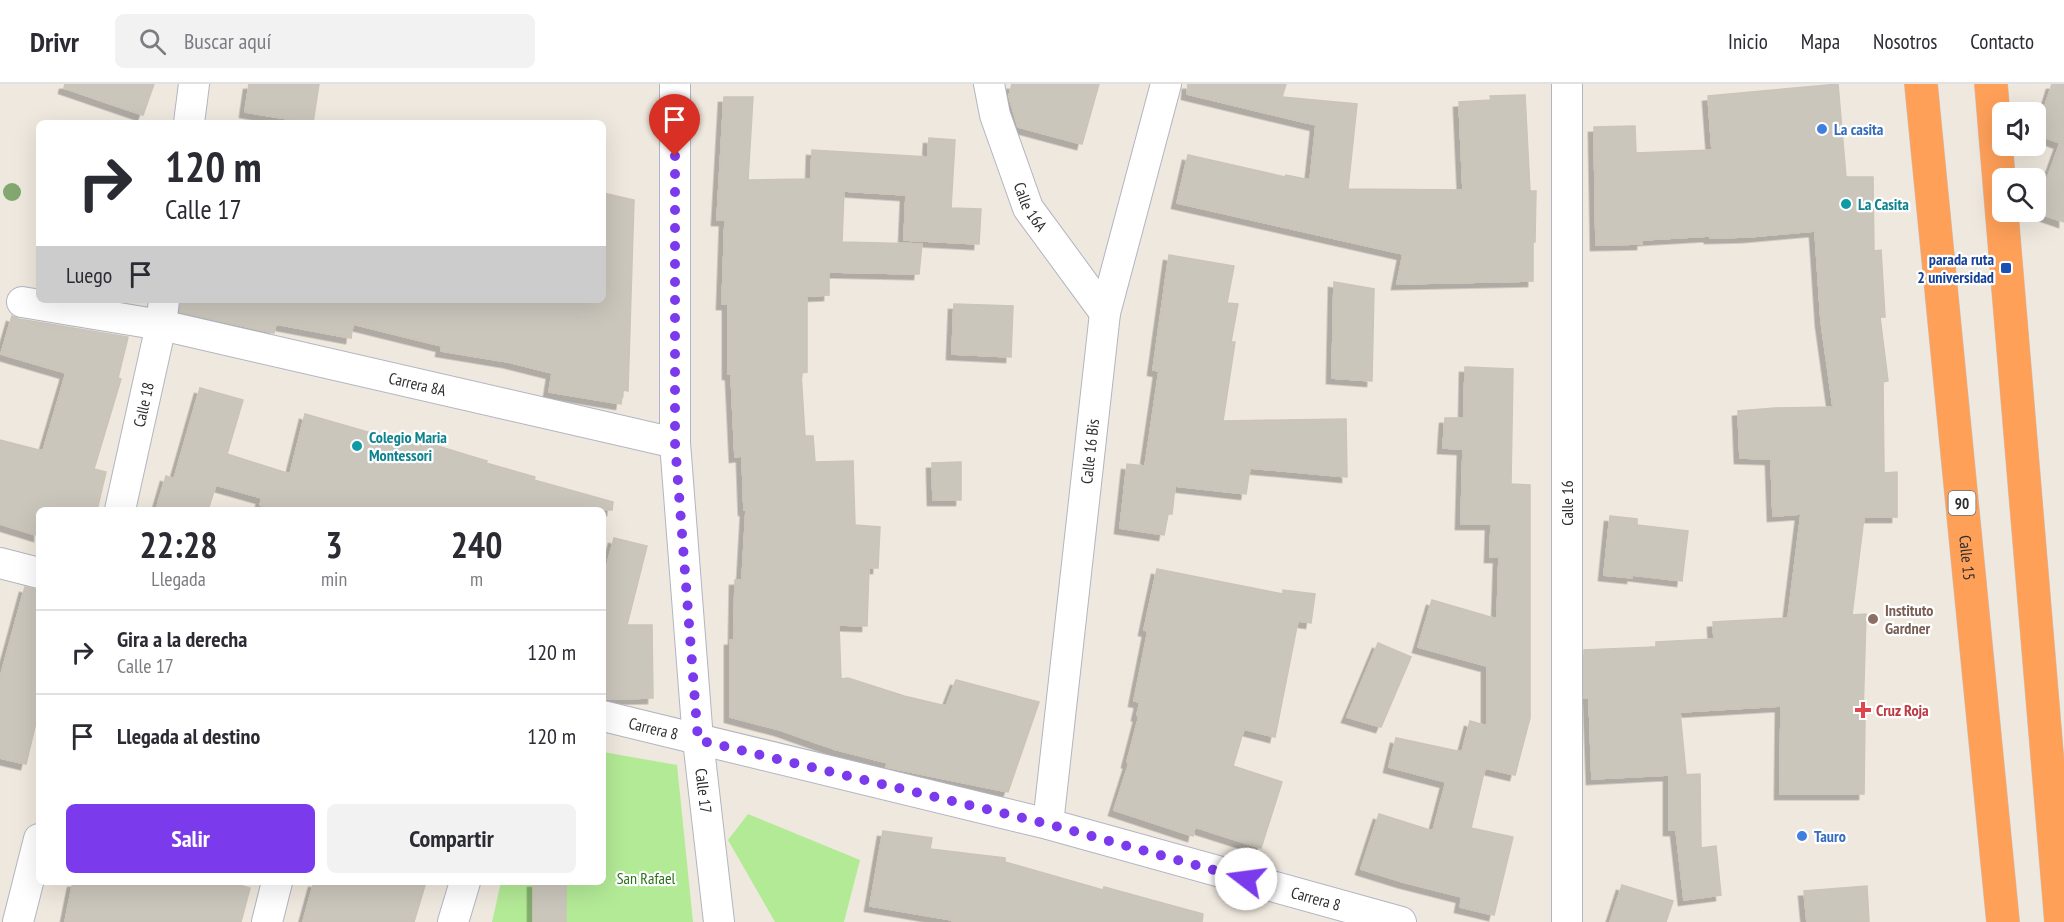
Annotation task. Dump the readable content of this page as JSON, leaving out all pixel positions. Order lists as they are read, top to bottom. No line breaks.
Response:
{"streets":{"highway":["90","Calle 15"],"street":["Calle 16A","Carrera 8A","Calle 18","Calle 16 Bis","Calle 16","Carrera 8","Calle 17"]},"crossings":[["Calle 16A","Calle 16 Bis"],["Carrera 8A","Calle 18"],["Carrera 8A","Calle 17"],["Calle 16 Bis","Carrera 8"],["Carrera 8","Calle 17"]],"parks":["San Rafael"],"places":{"other":["La casita","La Casita","Colegio Maria Montessori","Instituto Gardner","Tauro"],"transit":["parada ruta 2 universidad"],"health":["Cruz Roja"]},"page":{"header":"Drivr","search":"Buscar aquí","nav":["Inicio","Mapa","Nosotros","Contacto"],"turn":["120 m","Calle 17"],"then":"Luego","eta":["22:28","Llegada","3","min","240","m"],"list":[{"name":"Gira a la derecha","note":"Calle 17","value":"120 m"},{"name":"Llegada al destino","value":"120 m"}],"buttons":["Salir","Compartir"]}}
